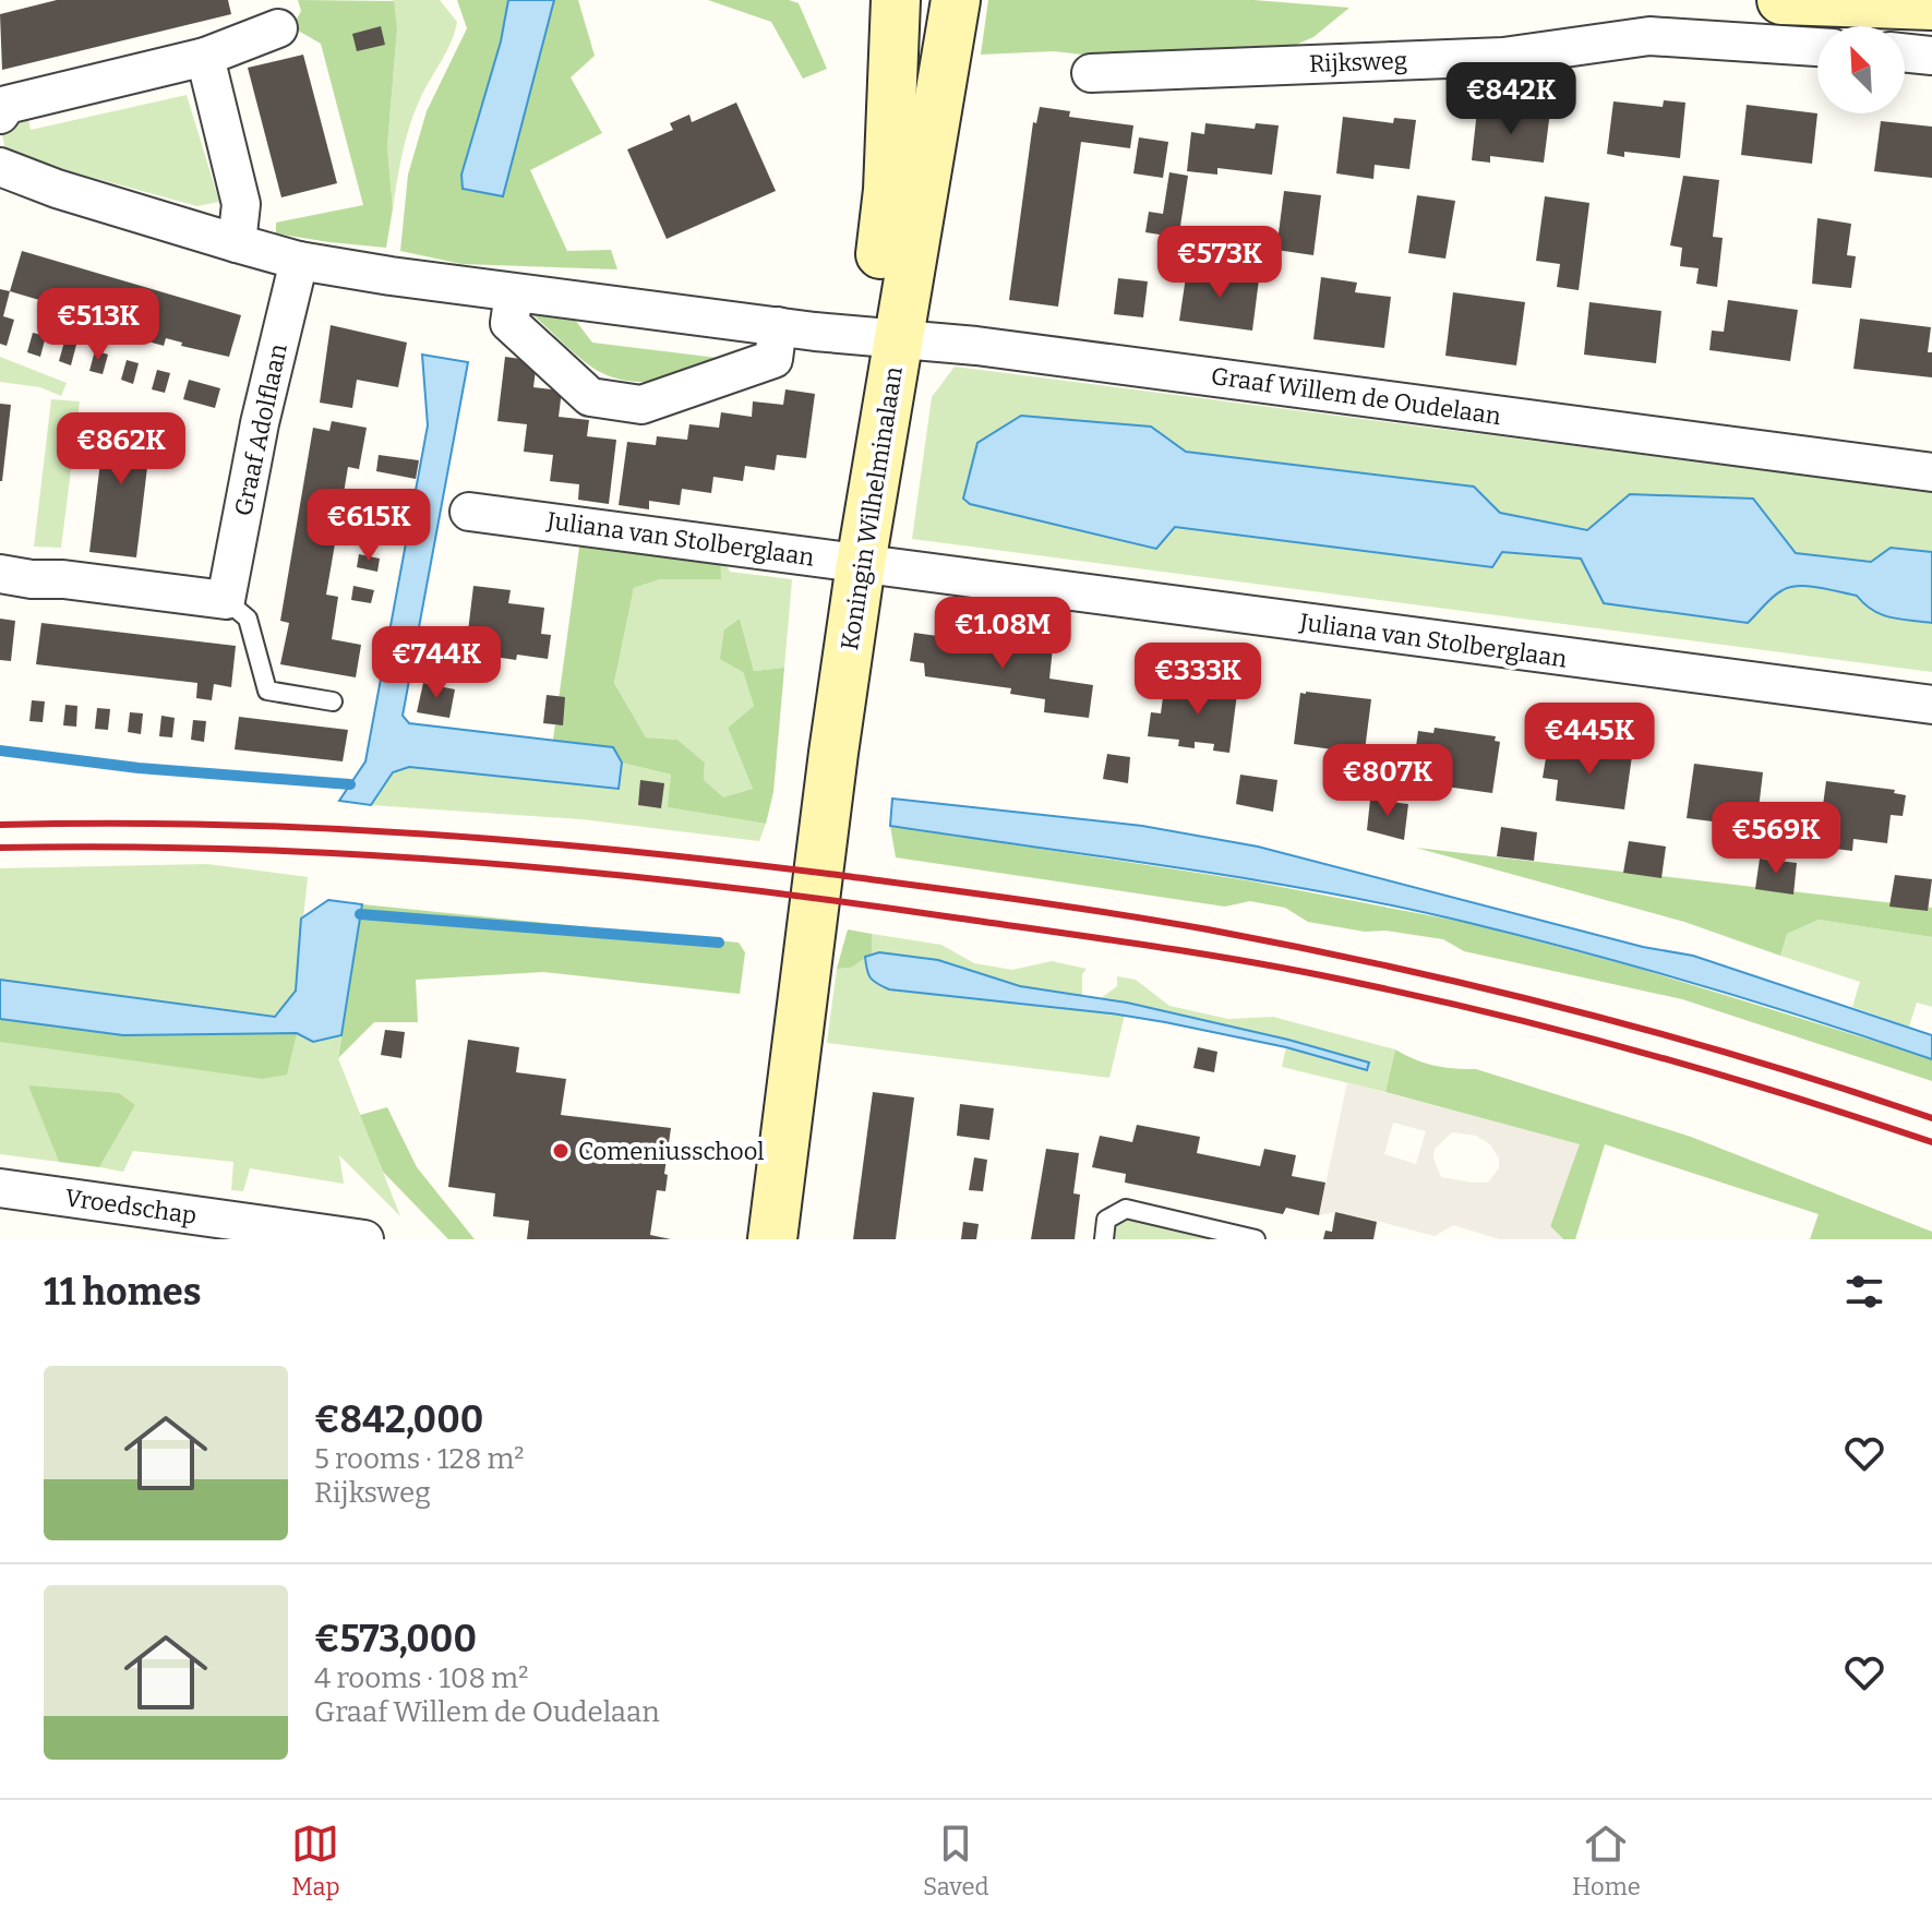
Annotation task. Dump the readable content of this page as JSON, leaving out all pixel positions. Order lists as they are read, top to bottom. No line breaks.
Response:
{"streets":{"main road":["Koningin Wilhelminalaan"],"street":["Rijksweg","Graaf Willem de Oudelaan","Graaf Adolflaan","Juliana van Stolberglaan","Vroedschap"]},"crossings":[["Graaf Willem de Oudelaan","Graaf Adolflaan"],["Graaf Willem de Oudelaan","Koningin Wilhelminalaan"],["Koningin Wilhelminalaan","Juliana van Stolberglaan"]],"places":["Comeniusschool"],"north":"top left","page":{"price":["€842K","€573K","€513K","€862K","€615K","€1.08M","€744K","€333K","€445K","€807K","€569K"],"heading":"11 homes","list":[{"name":"€842,000","note":"5 rooms · 128 m² · Rijksweg"},{"name":"€573,000","note":"4 rooms · 108 m² · Graaf Willem de Oudelaan"}],"tabs":["Map","Saved","Home"]}}
